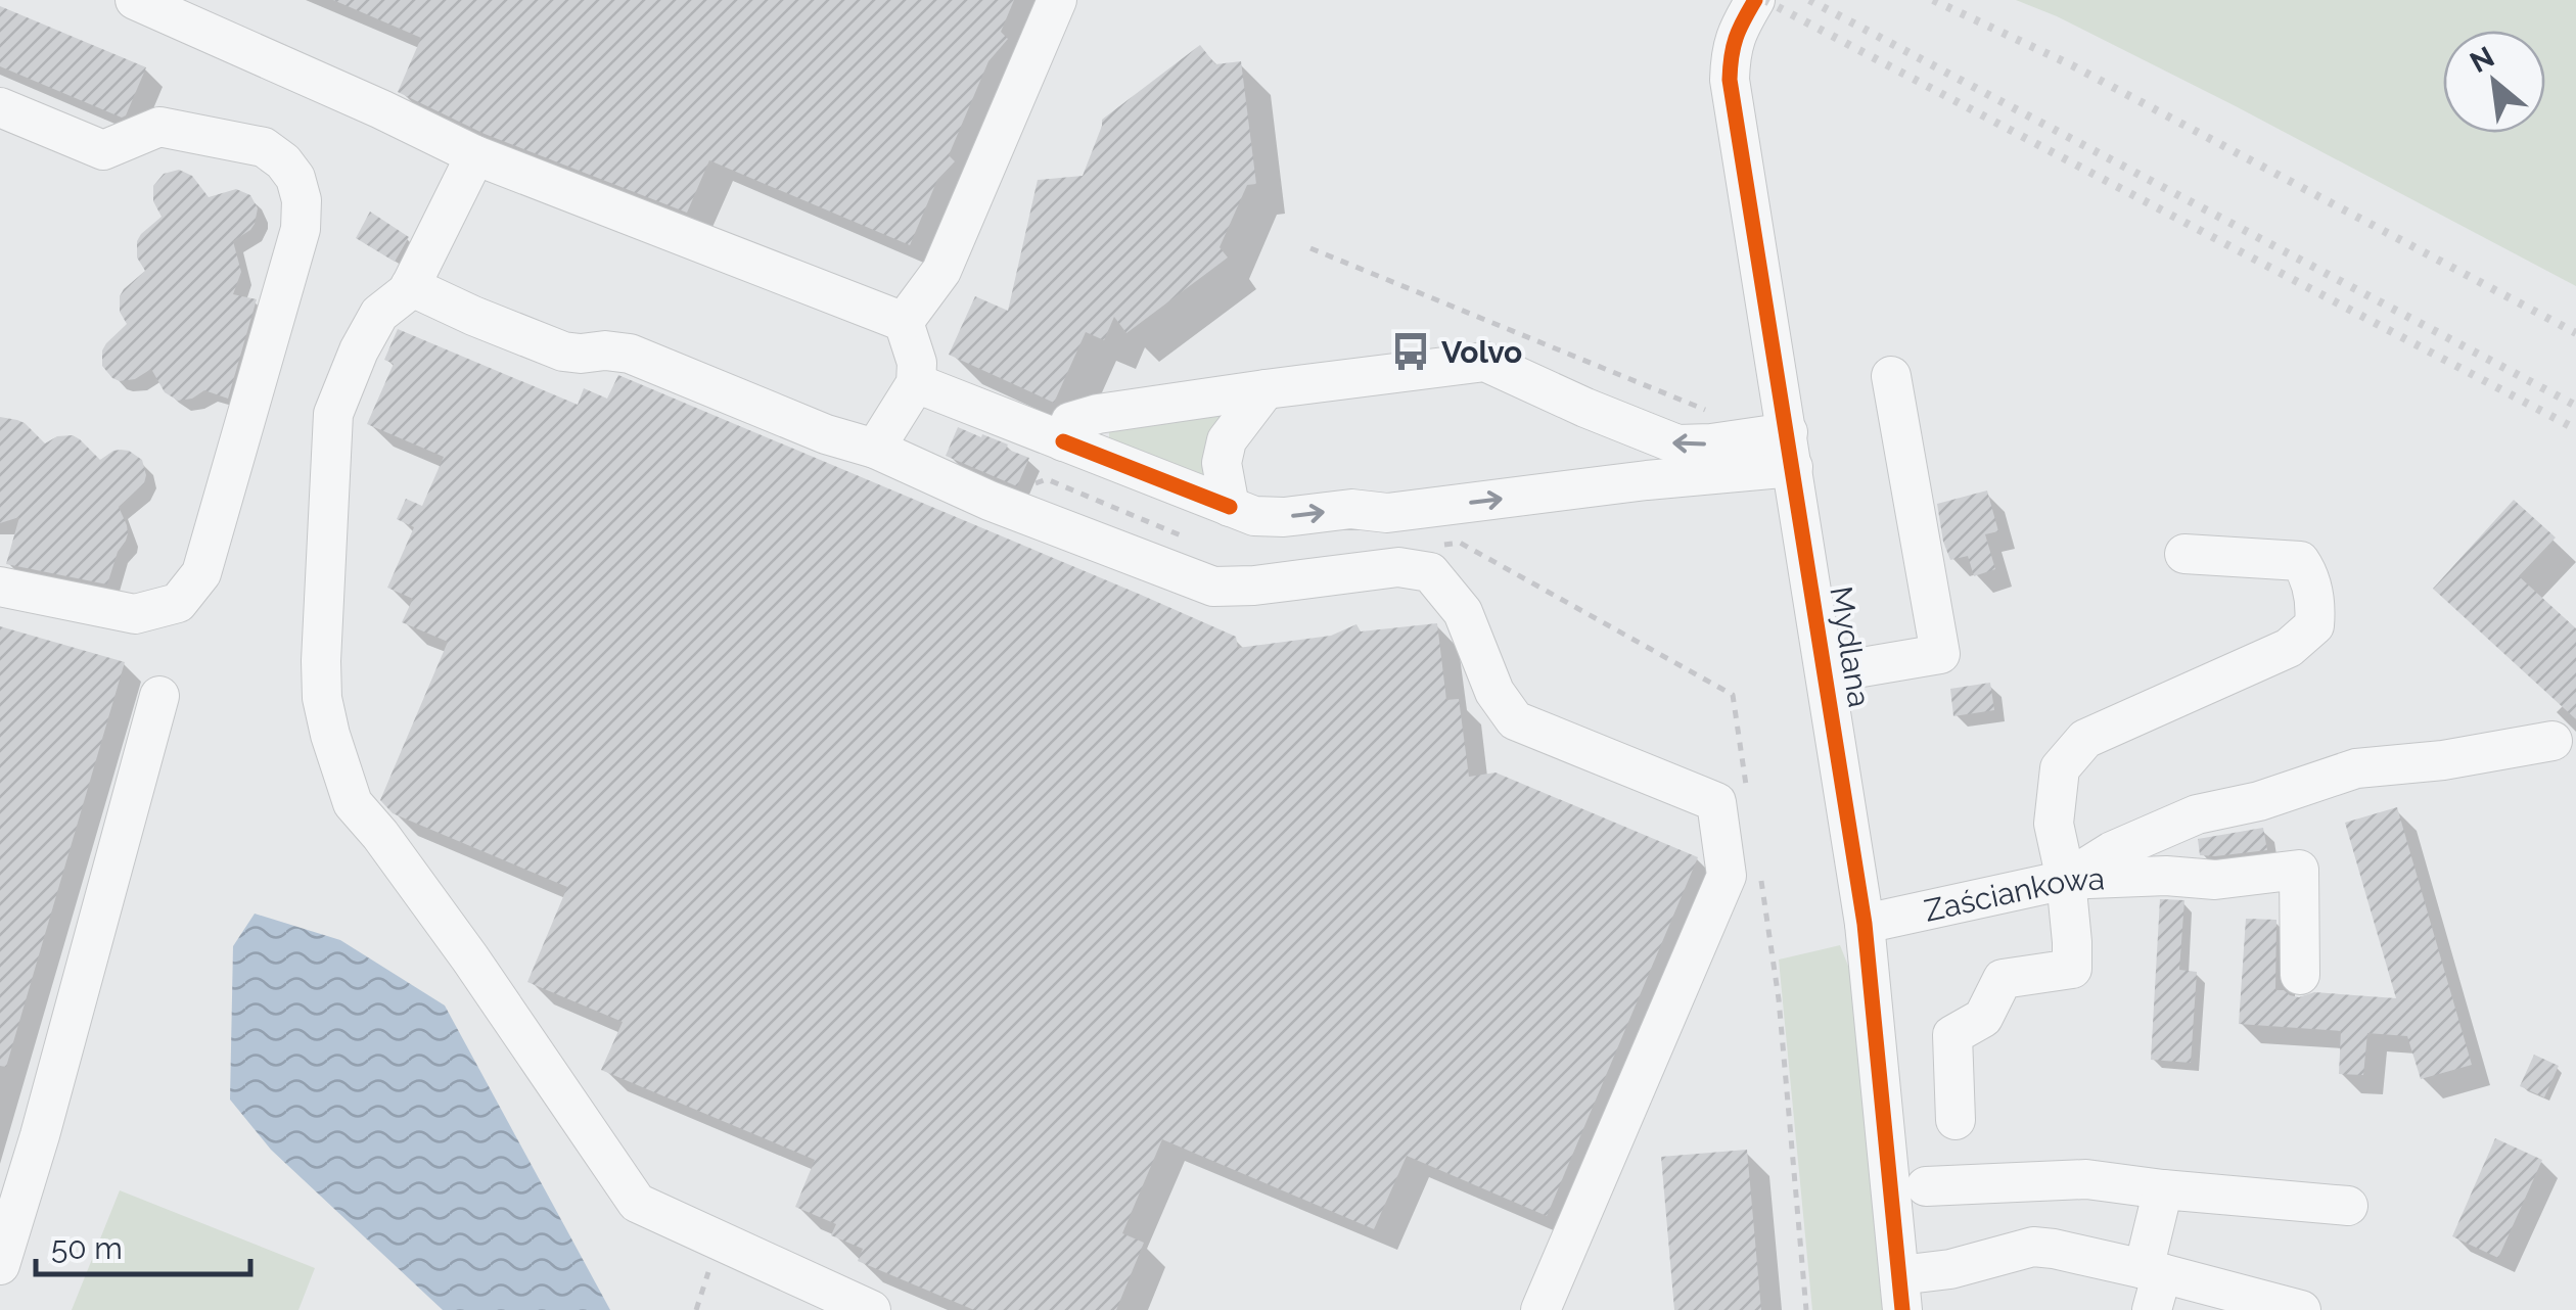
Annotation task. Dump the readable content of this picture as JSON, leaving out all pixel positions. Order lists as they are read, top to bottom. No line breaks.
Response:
{"streets":{"street":["Mydlana","Zaściankowa"]},"crossings":[["Mydlana","Zaściankowa"]],"places":{"bus stop":["Volvo"]},"scale_bar":"50 m","north":"top left"}
